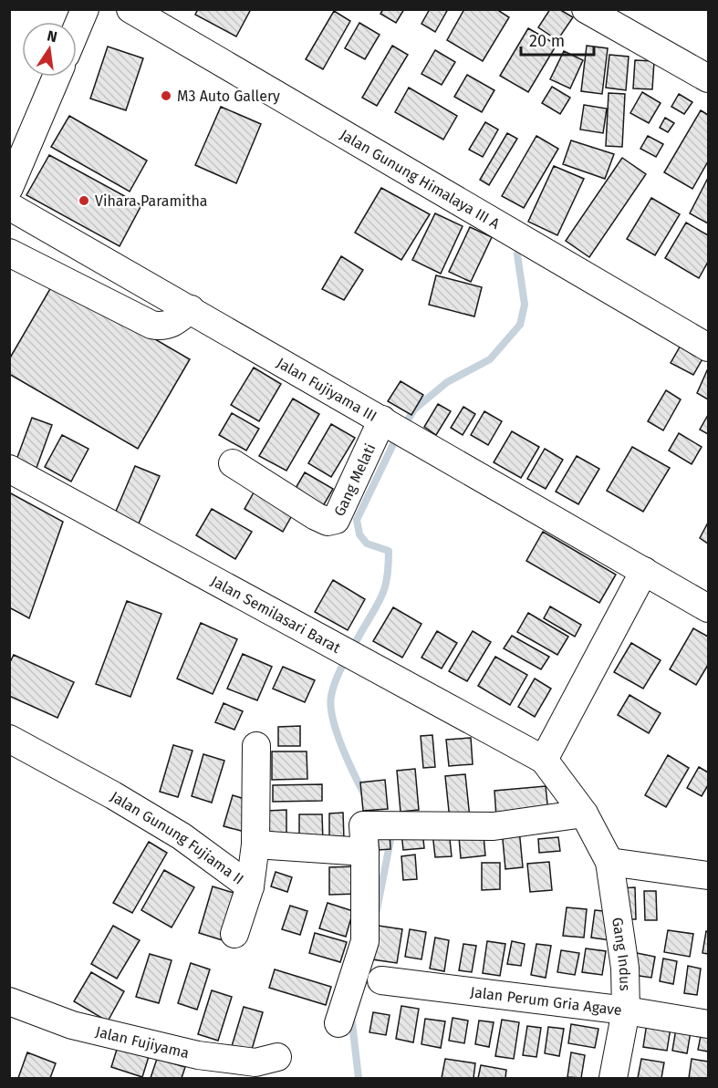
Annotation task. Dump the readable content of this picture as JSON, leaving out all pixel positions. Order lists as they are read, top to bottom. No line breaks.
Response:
{"streets":{"street":["Jalan Gunung Himalaya III A","Jalan Fujiyama III","Gang Melati","Jalan Semilasari Barat","Jalan Gunung Fujiama II","Gang Indus","Jalan Perum Gria Agave","Jalan Fujiyama"]},"crossings":[["Jalan Fujiyama III","Gang Melati"],["Jalan Semilasari Barat","Gang Indus"],["Gang Indus","Jalan Perum Gria Agave"]],"places":["M3 Auto Gallery","Vihara Paramitha"],"scale_bar":"20 m","north":"top"}
